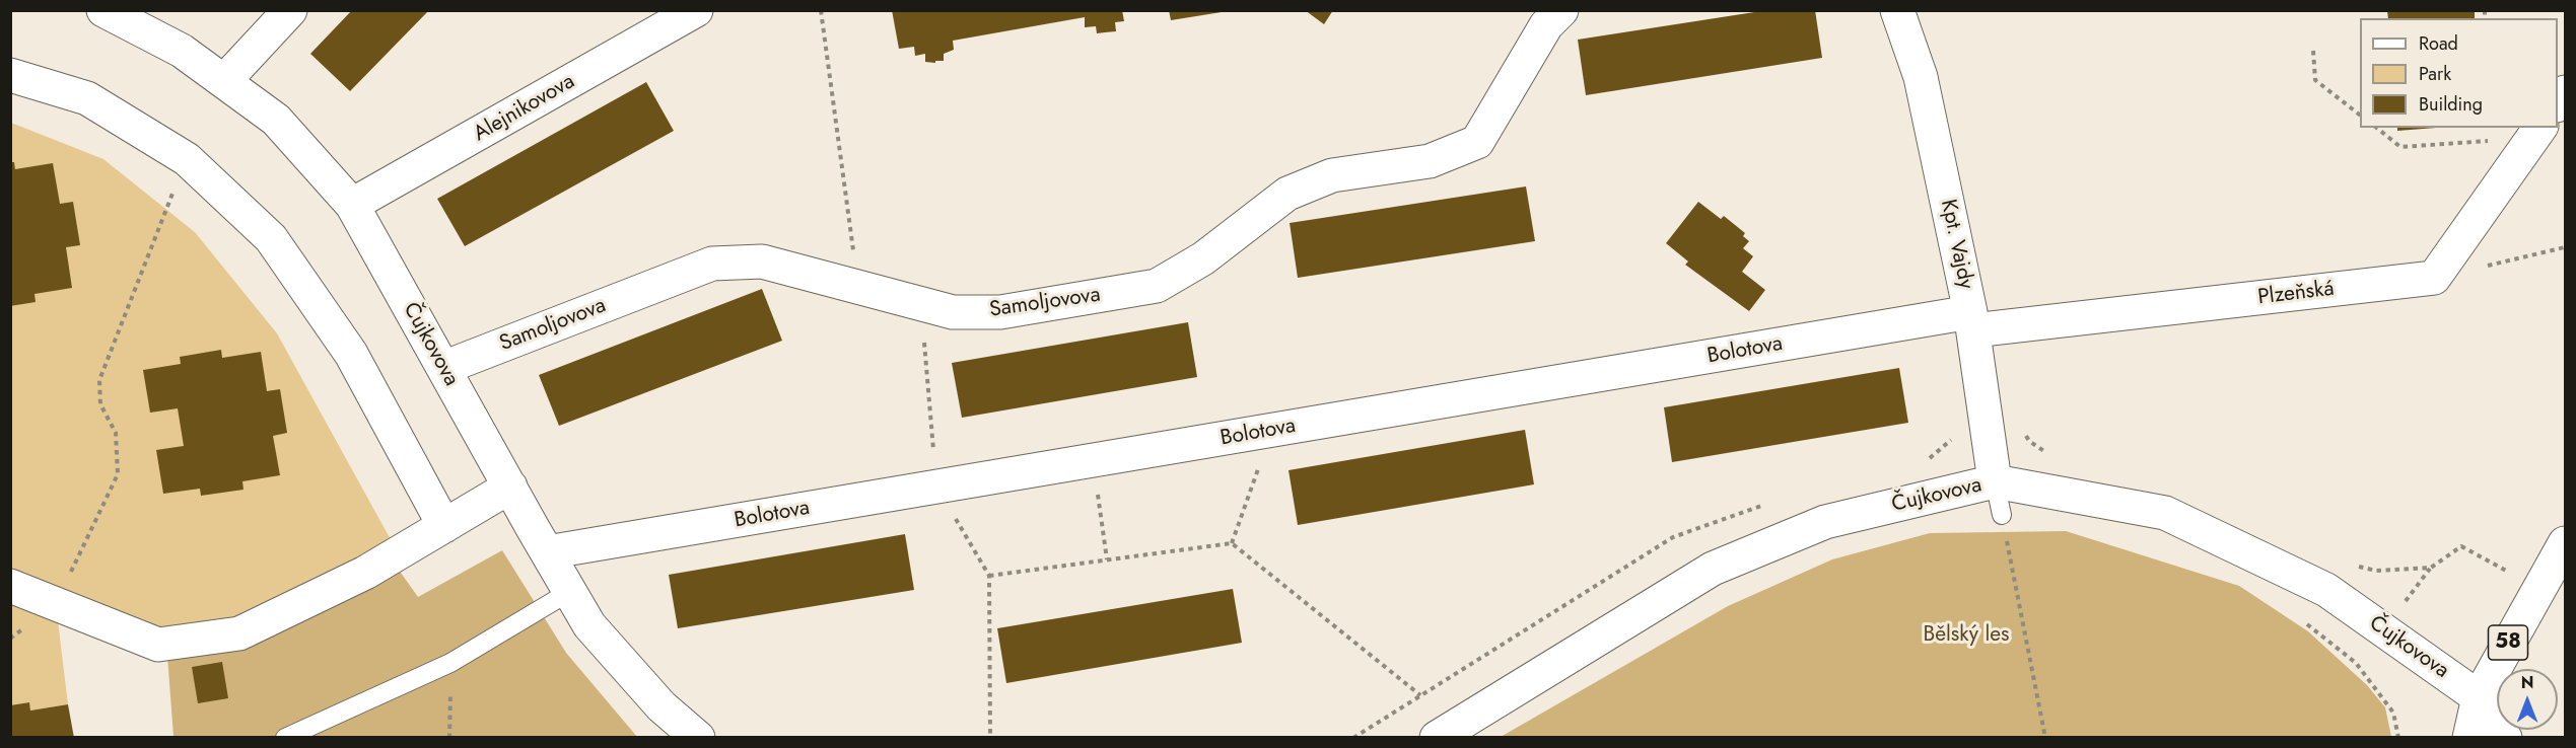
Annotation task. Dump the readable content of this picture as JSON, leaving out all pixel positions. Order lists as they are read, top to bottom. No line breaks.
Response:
{"streets":{"street":["Alejnikovova","Kpt. Vajdy","Plzeňská","Samoljovova","Čujkovova","Bolotova","58"]},"crossings":[["Alejnikovova","Čujkovova"],["Kpt. Vajdy","Plzeňská"],["Kpt. Vajdy","Čujkovova"],["Kpt. Vajdy","Bolotova"],["Plzeňská","Bolotova"],["Samoljovova","Čujkovova"],["Čujkovova","Bolotova"],["Čujkovova","58"]],"parks":["Bělský les"],"legend":["Road","Park","Building"],"north":"top"}
